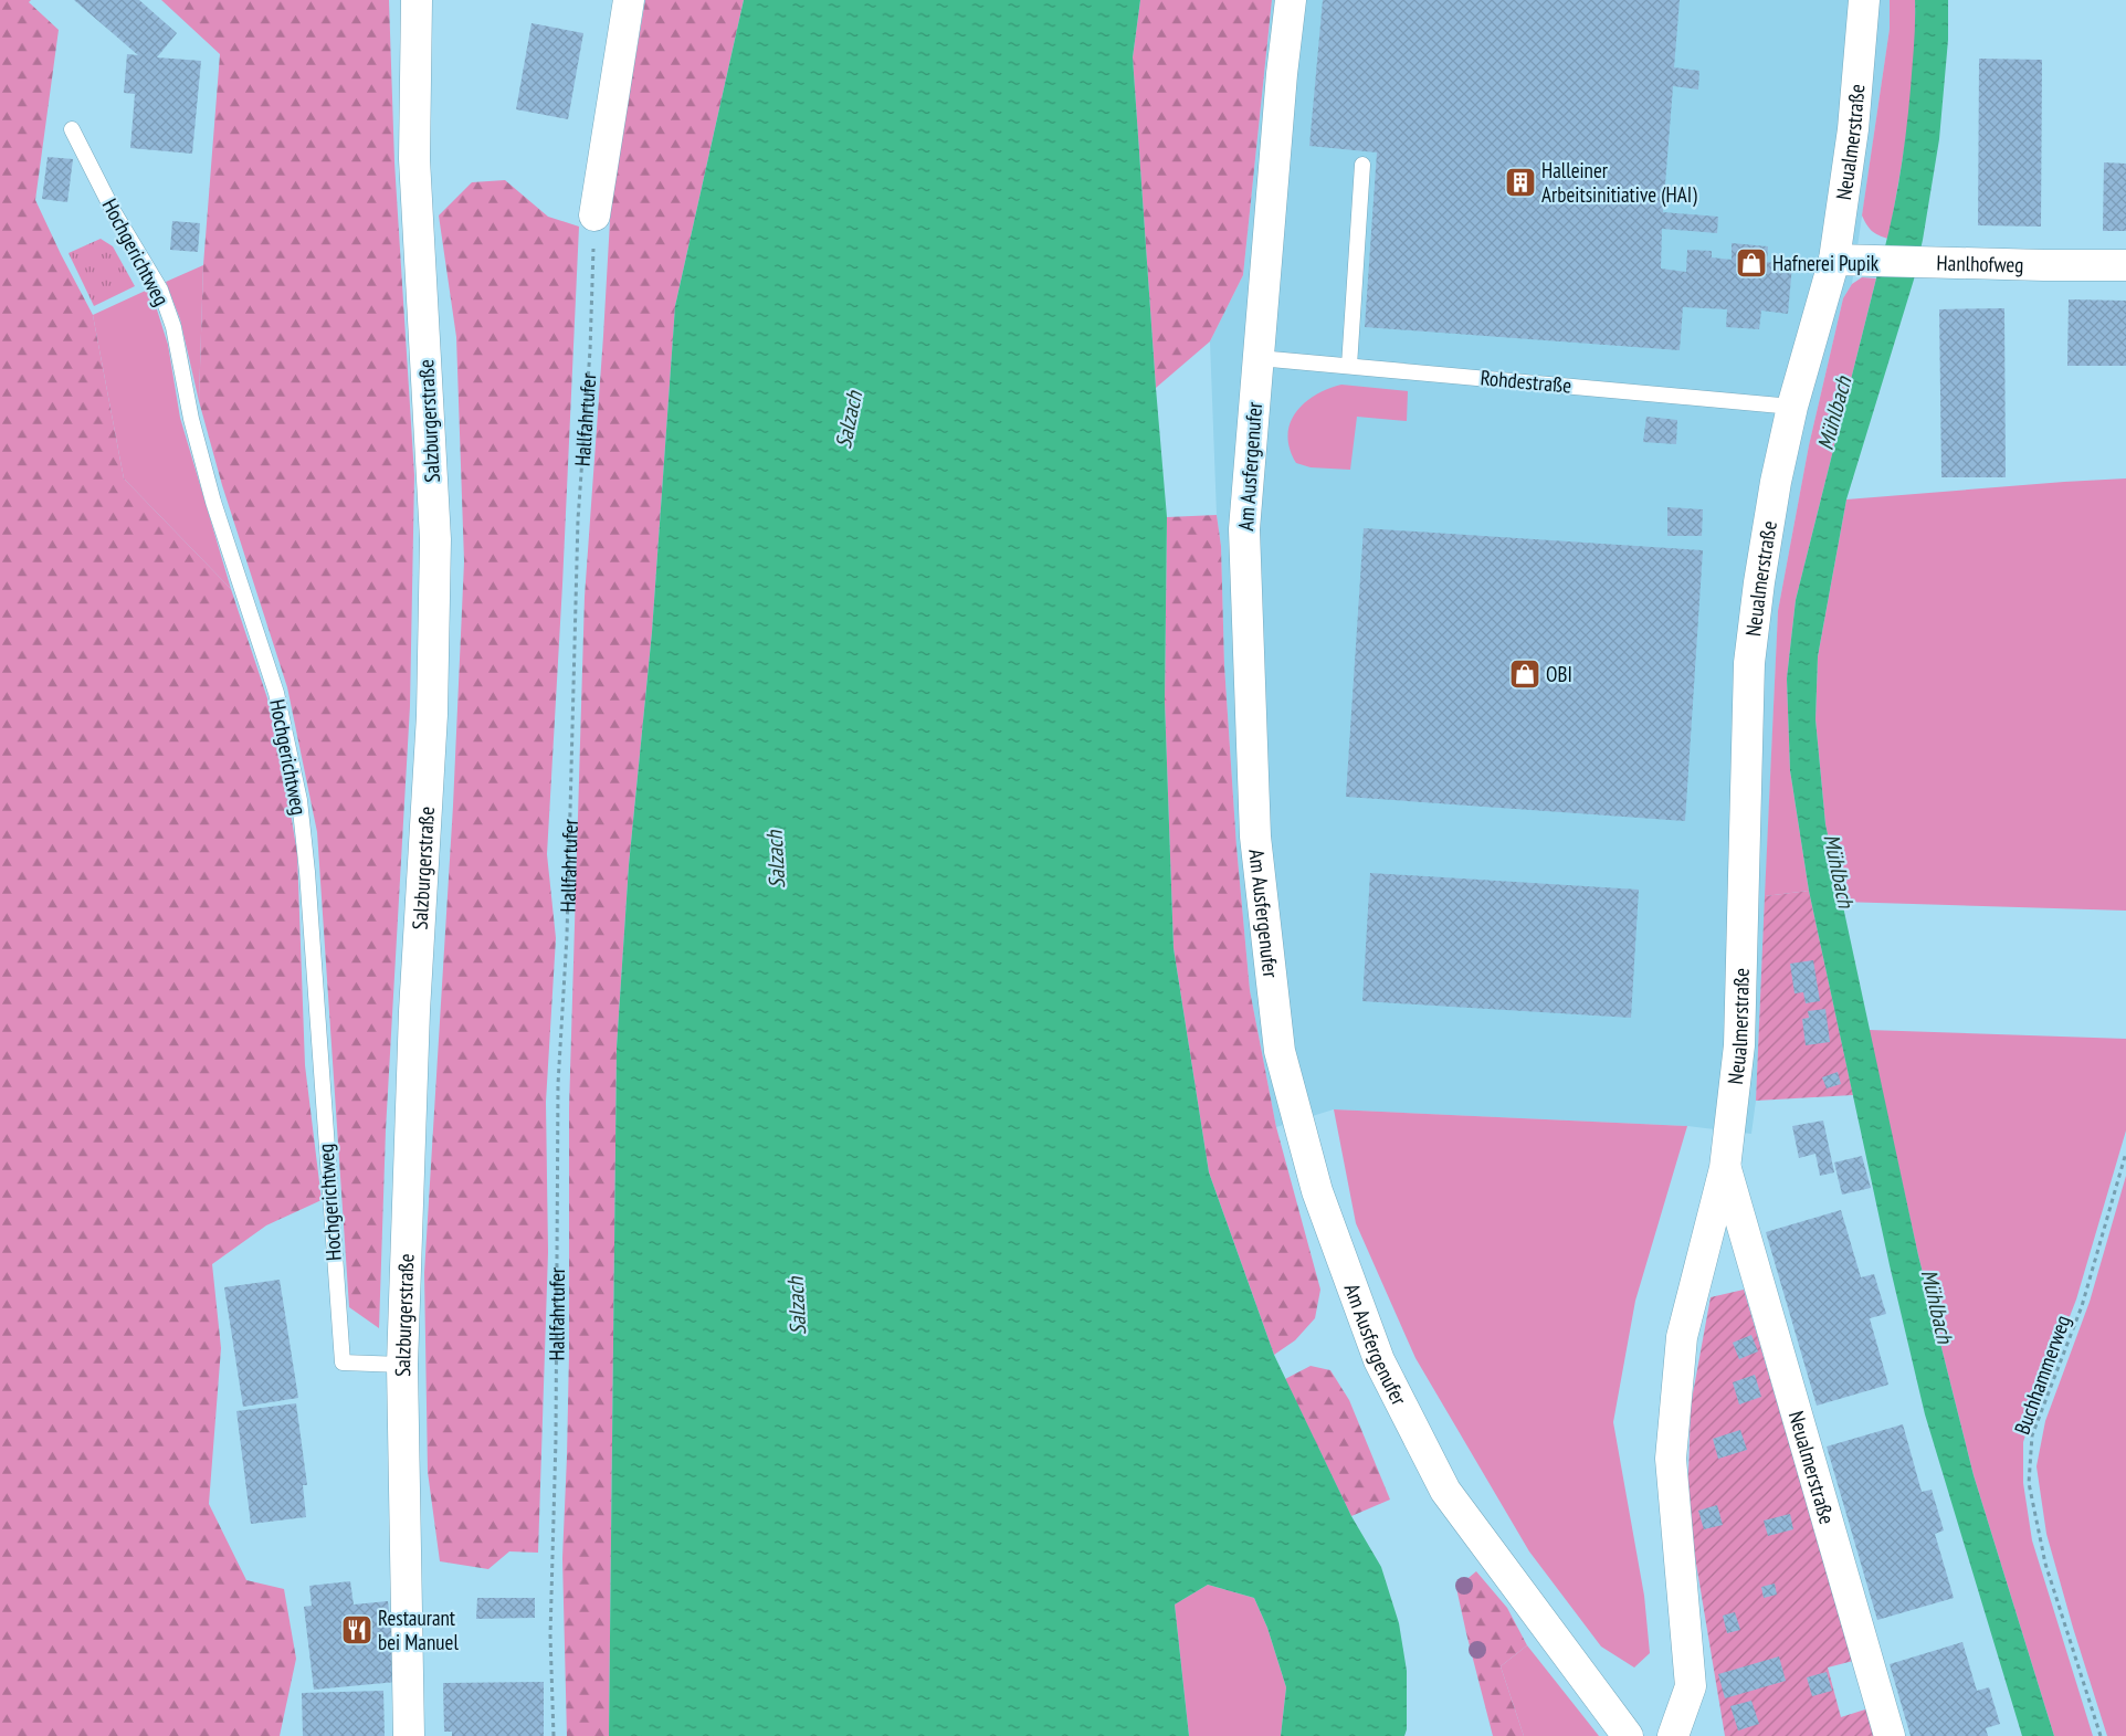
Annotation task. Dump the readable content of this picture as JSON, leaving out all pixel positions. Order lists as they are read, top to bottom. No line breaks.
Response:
{"streets":{"street":["Neualmerstraße","Hanlhofweg","Salzburgerstraße","Am Ausfergenufer"],"lane":["Hochgerichtweg","Rohdestraße"],"path":["Hallfahrtufer","Buchhammerweg"]},"crossings":[["Neualmerstraße","Hanlhofweg"],["Neualmerstraße","Rohdestraße"],["Hochgerichtweg","Salzburgerstraße"],["Rohdestraße","Am Ausfergenufer"]],"water":["Mühlbach","Salzach"],"places":{"building":["Halleiner Arbeitsinitiative (HAI)"],"shop":["Hafnerei Pupik","OBI"],"restaurant":["Restaurant bei Manuel"]}}
